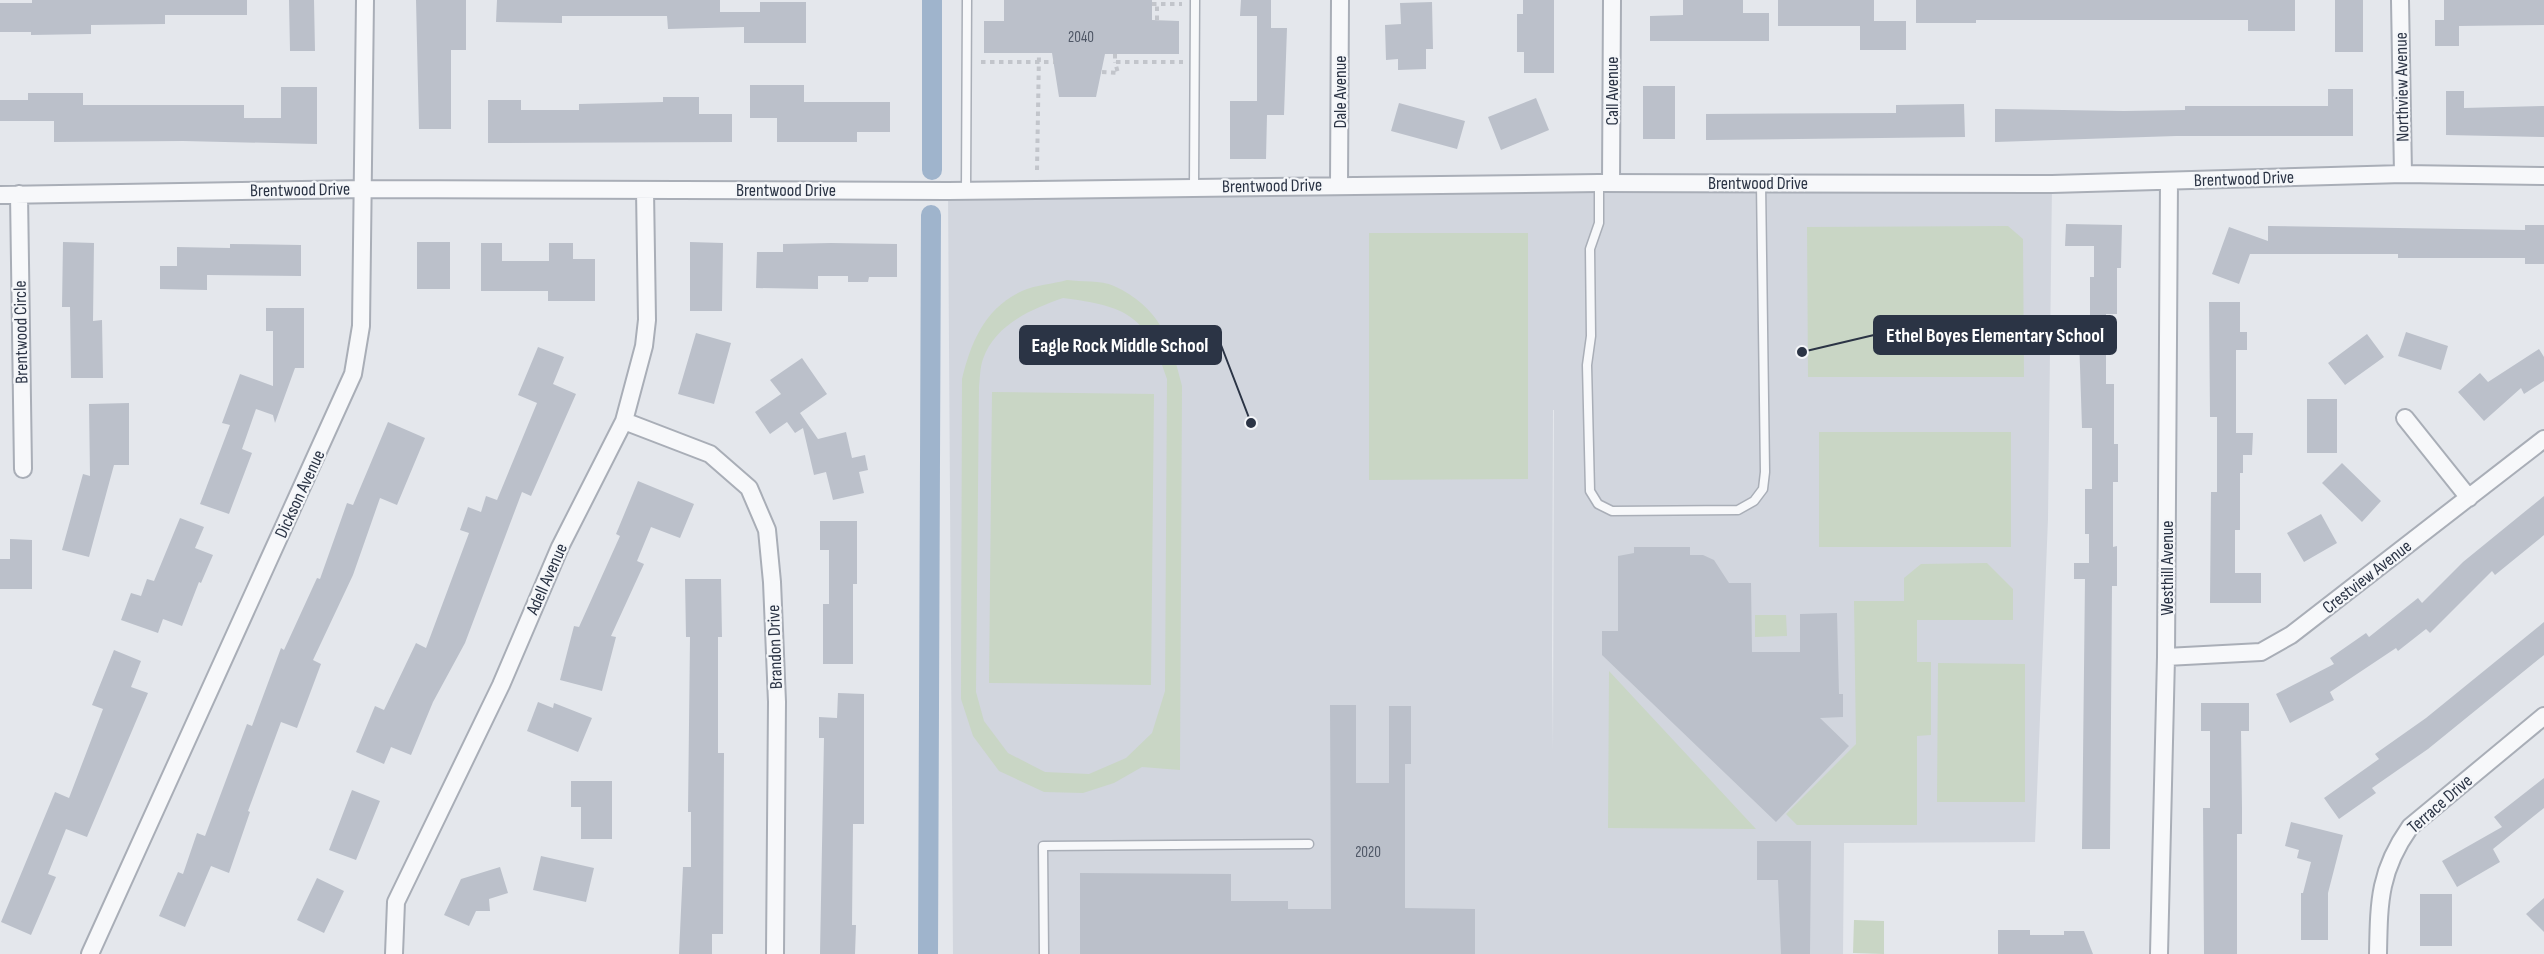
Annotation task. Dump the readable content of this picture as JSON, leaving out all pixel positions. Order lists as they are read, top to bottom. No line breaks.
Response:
{"streets":{"street":["Northview Avenue","Call Avenue","Dale Avenue","Brentwood Drive","Brentwood Circle","Dickson Avenue","Westhill Avenue","Crestview Avenue","Adell Avenue","Brandon Drive","Terrace Drive"]},"crossings":[["Northview Avenue","Brentwood Drive"],["Call Avenue","Brentwood Drive"],["Dale Avenue","Brentwood Drive"],["Brentwood Drive","Brentwood Circle"],["Brentwood Drive","Dickson Avenue"],["Brentwood Drive","Westhill Avenue"],["Brentwood Drive","Adell Avenue"],["Westhill Avenue","Crestview Avenue"],["Adell Avenue","Brandon Drive"]],"places":["Ethel Boyes Elementary School","Eagle Rock Middle School"],"house_numbers":["2040","2020"]}
